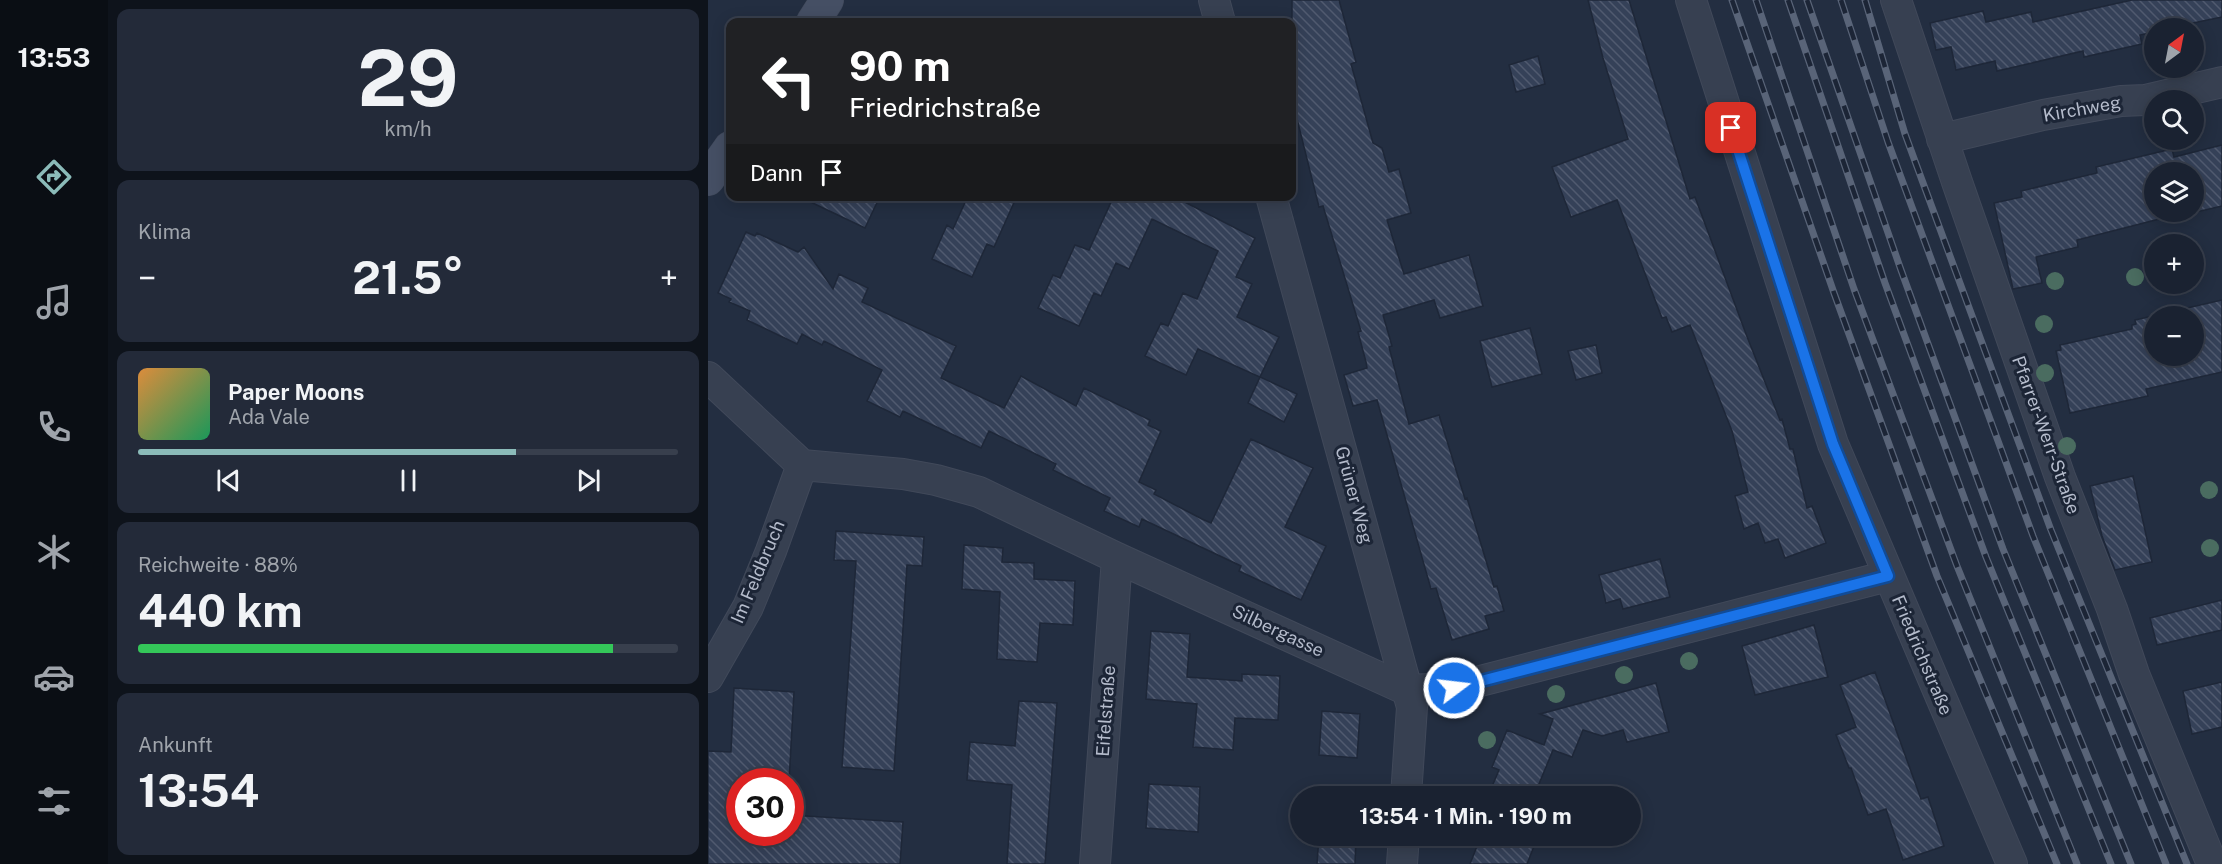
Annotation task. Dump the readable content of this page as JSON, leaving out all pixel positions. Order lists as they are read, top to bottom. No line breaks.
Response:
{"streets":{"street":["Kirchweg","Pfarrer-Werr-Straße","Grüner Weg","Im Feldbruch","Silbergasse","Friedrichstraße","Eifelstraße"]},"crossings":[["Kirchweg","Pfarrer-Werr-Straße"],["Grüner Weg","Silbergasse"],["Im Feldbruch","Silbergasse"],["Silbergasse","Friedrichstraße"],["Silbergasse","Eifelstraße"]],"north":"top right","page":{"tabs":"13:53","tile":[["29","km/h"],"Klima",["Reichweite · 88%","440 km"],["Ankunft","13:54"]],"map_buttons":["+","−"],"turn":["90 m","Friedrichstraße"],"then":"Dann","heat":["−","21.5°","+"],"song":["Paper Moons","Ada Vale"],"limit":"30","trip":"13:54 · 1 Min. · 190 m"}}
